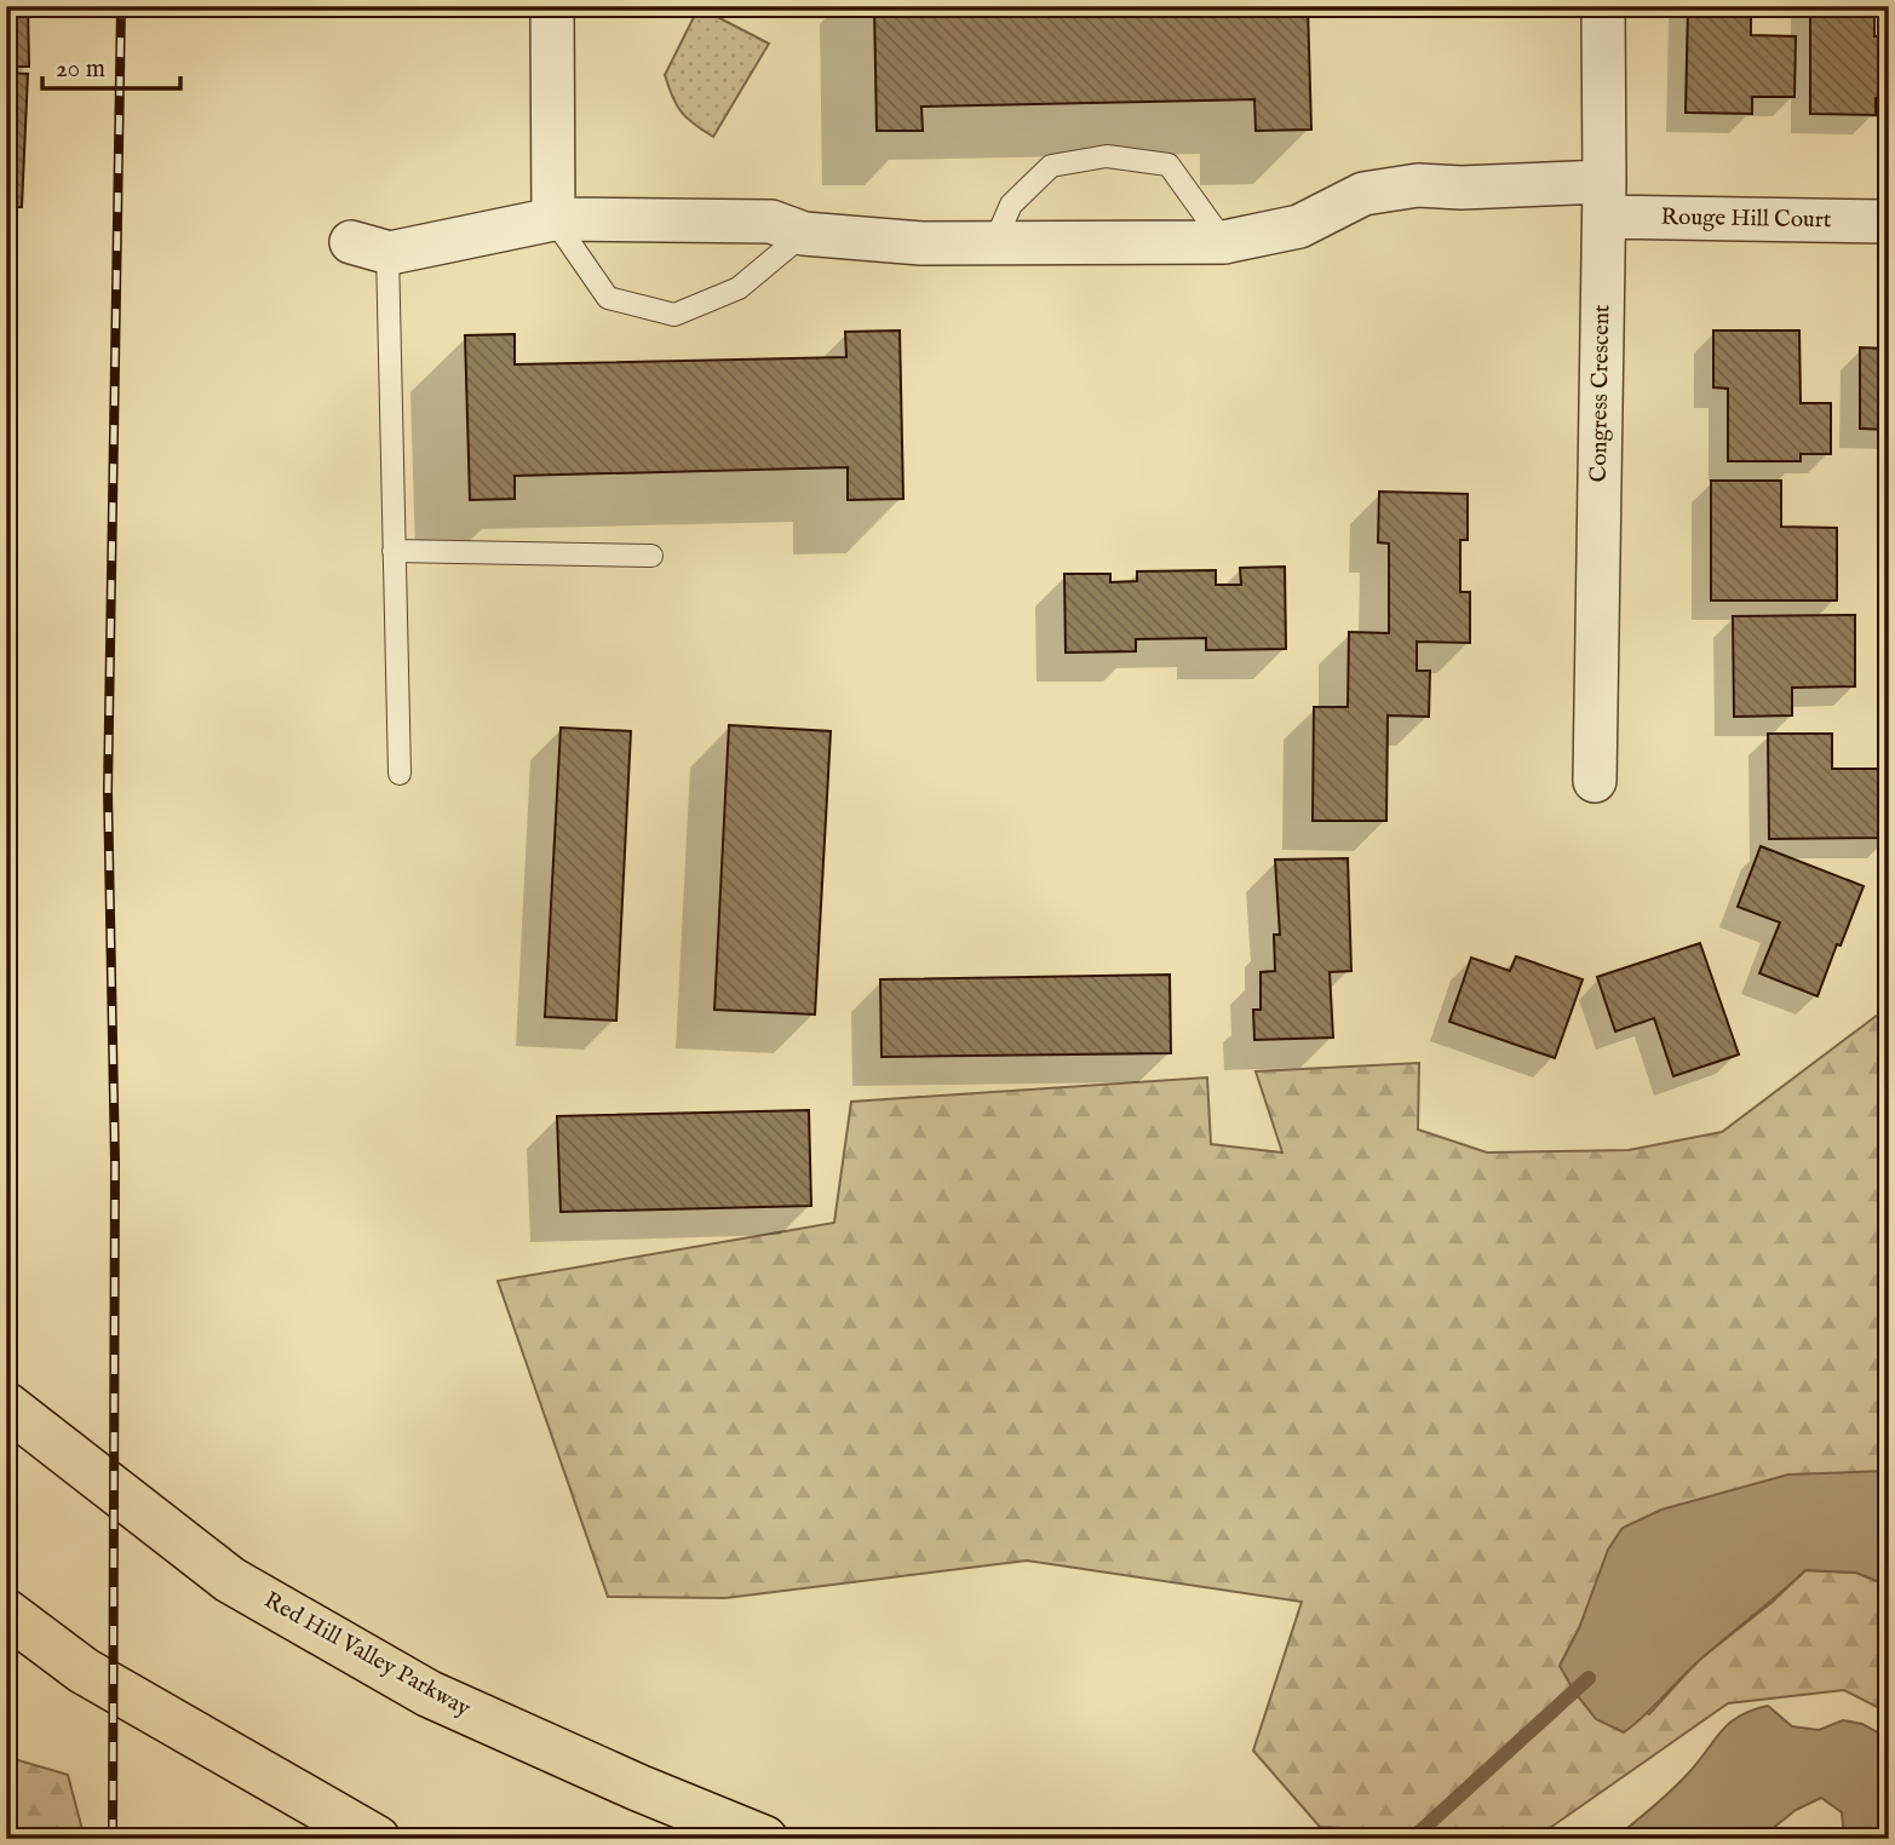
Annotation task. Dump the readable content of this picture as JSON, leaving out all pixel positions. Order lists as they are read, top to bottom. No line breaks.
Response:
{"streets":{"highway":["Red Hill Valley Parkway"],"street":["Rouge Hill Court","Congress Crescent"]},"crossings":[["Rouge Hill Court","Congress Crescent"]],"scale_bar":"20 m"}
